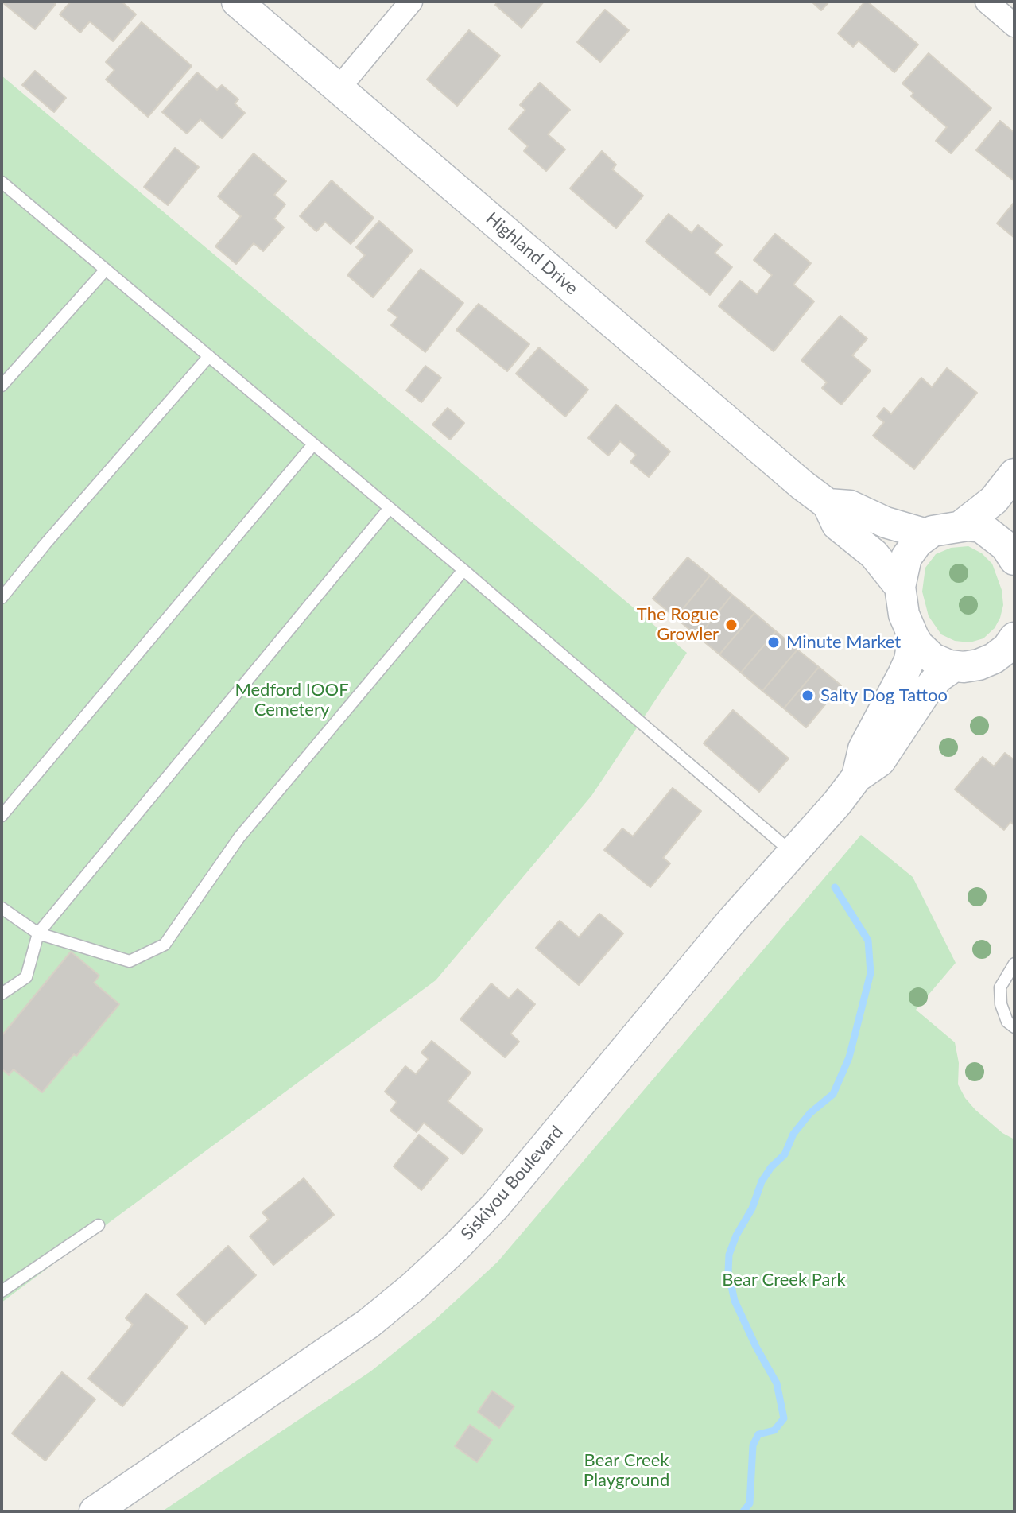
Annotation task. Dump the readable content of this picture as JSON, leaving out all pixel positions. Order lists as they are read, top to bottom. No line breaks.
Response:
{"streets":{"street":["Highland Drive","Siskiyou Boulevard"]},"parks":["Medford IOOF Cemetery","Bear Creek Park","Bear Creek Playground"],"places":["The Rogue Growler","Minute Market","Salty Dog Tattoo"]}
